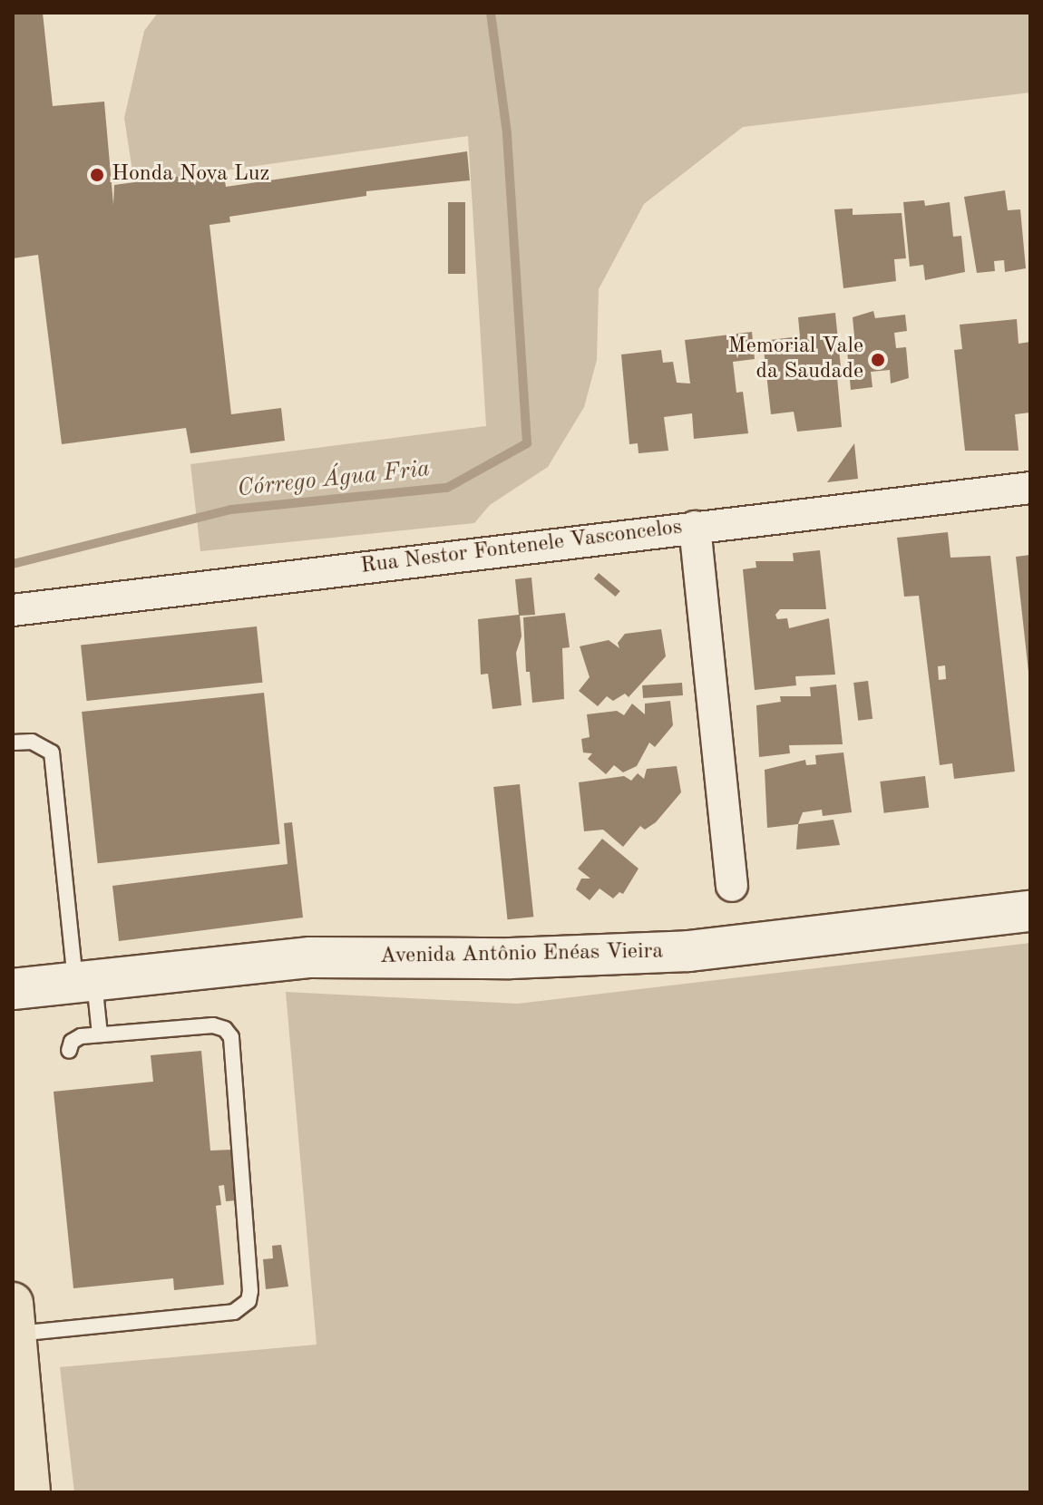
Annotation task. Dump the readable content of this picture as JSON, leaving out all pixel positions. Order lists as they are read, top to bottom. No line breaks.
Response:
{"streets":{"street":["Rua Nestor Fontenele Vasconcelos","Avenida Antônio Enéas Vieira"]},"water":["Córrego Água Fria"],"places":["Honda Nova Luz","Memorial Vale da Saudade"]}
